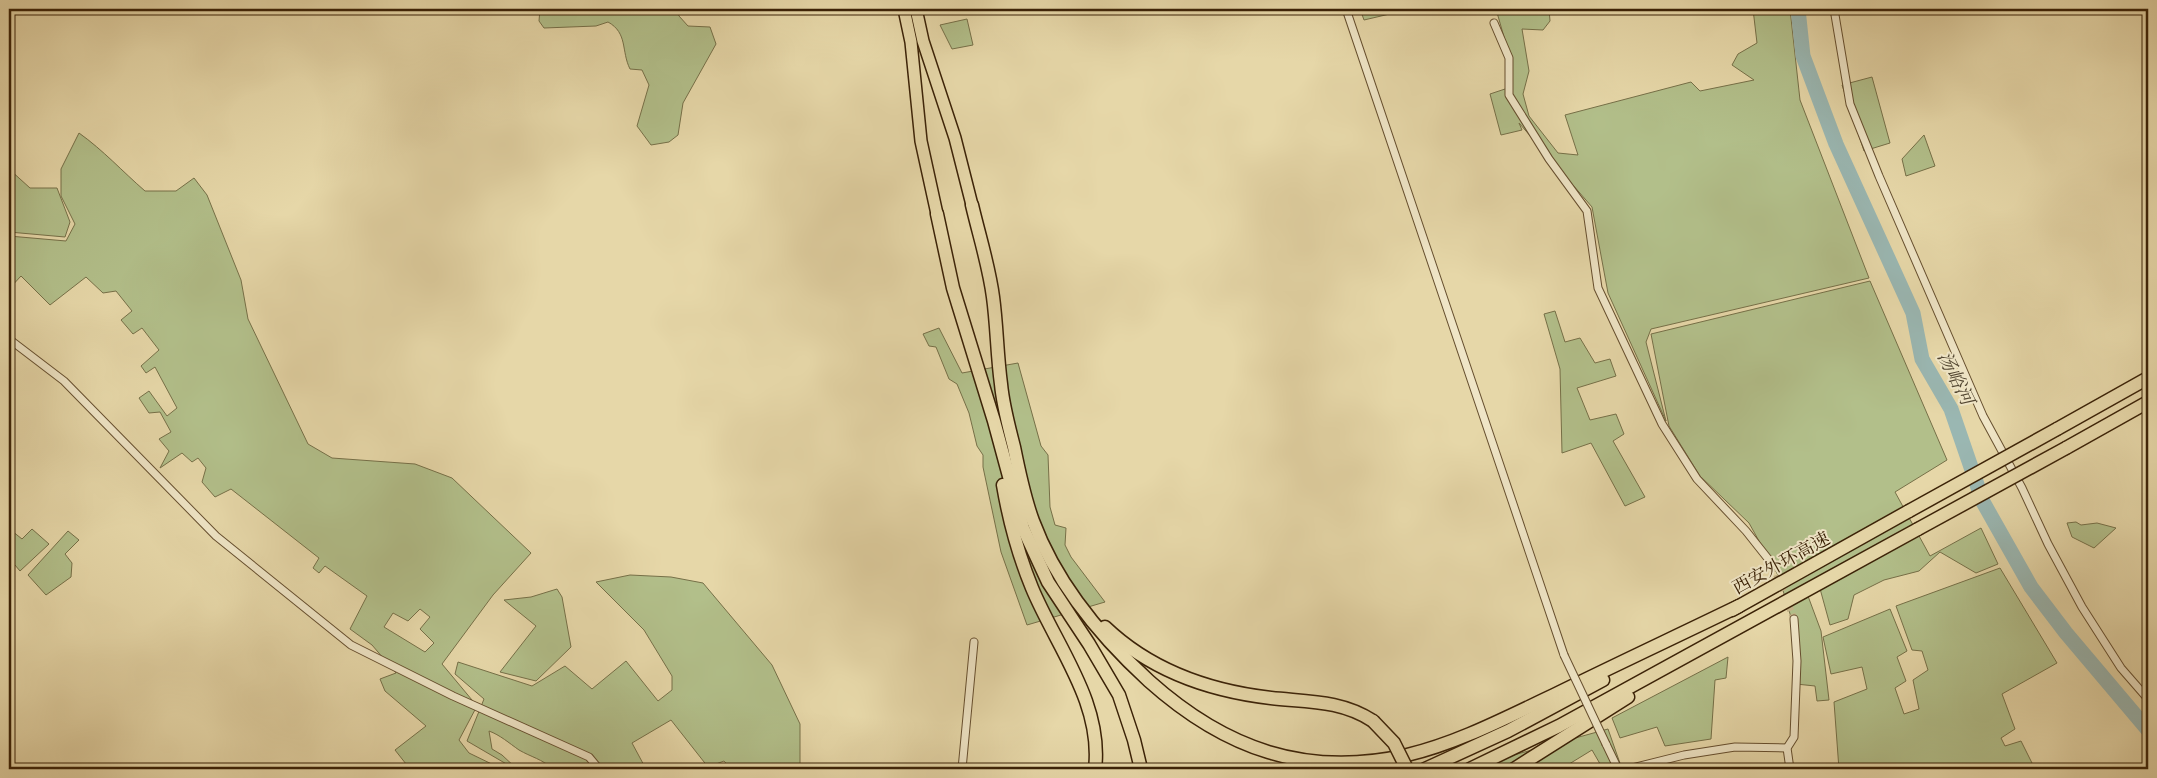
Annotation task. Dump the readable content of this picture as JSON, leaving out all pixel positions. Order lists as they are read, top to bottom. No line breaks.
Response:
{"streets":{"highway":["西安外环高速"]},"water":["汤峪河"]}
